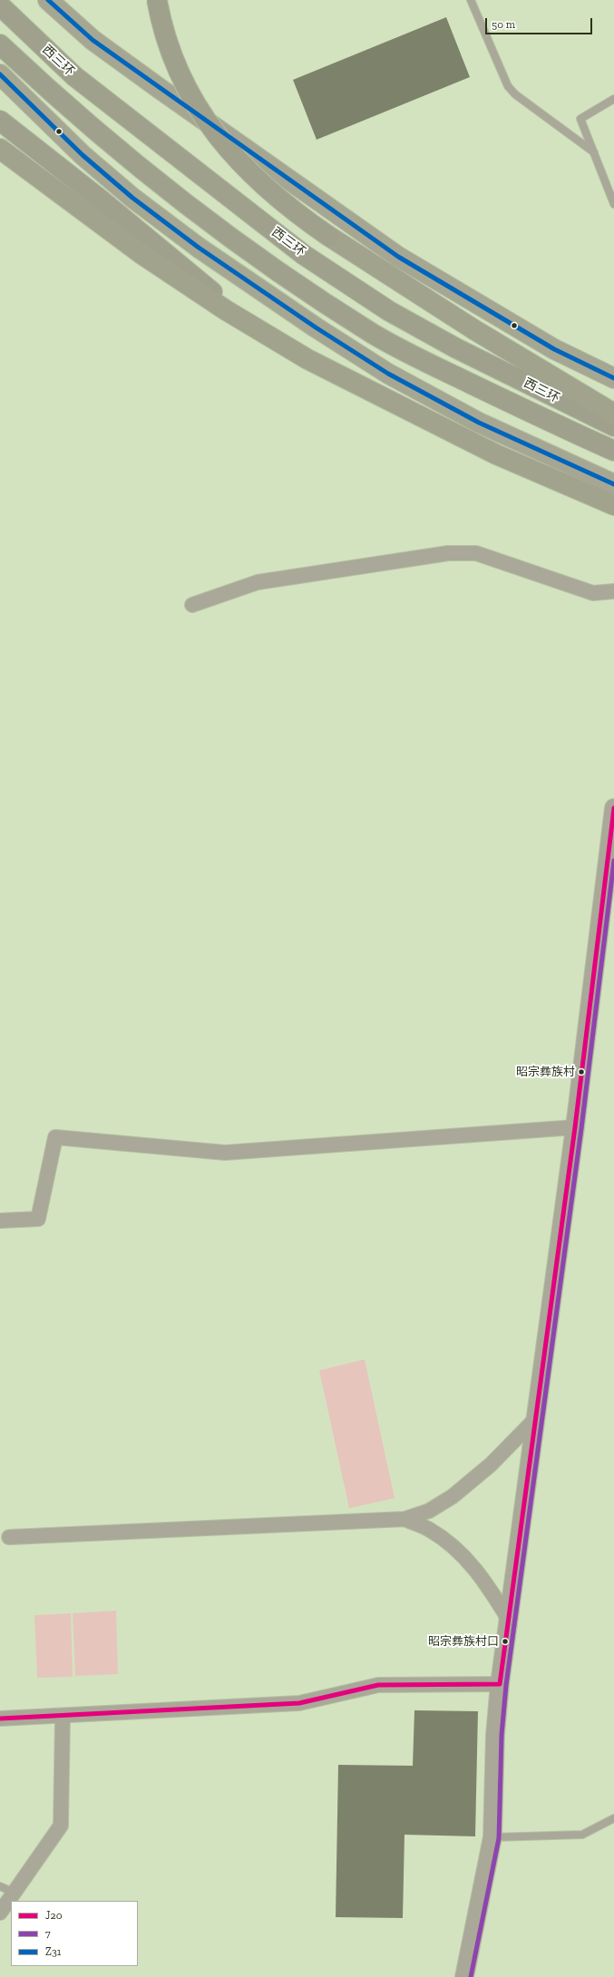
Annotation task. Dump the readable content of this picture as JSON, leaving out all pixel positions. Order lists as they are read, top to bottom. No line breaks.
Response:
{"streets":{"highway":["西三环"]},"places":["昭宗彝族村","昭宗彝族村口"],"lines":["transit line Z31","transit line J20","transit line 7"],"legend":["J20","7","Z31"],"scale_bar":"50 m"}
